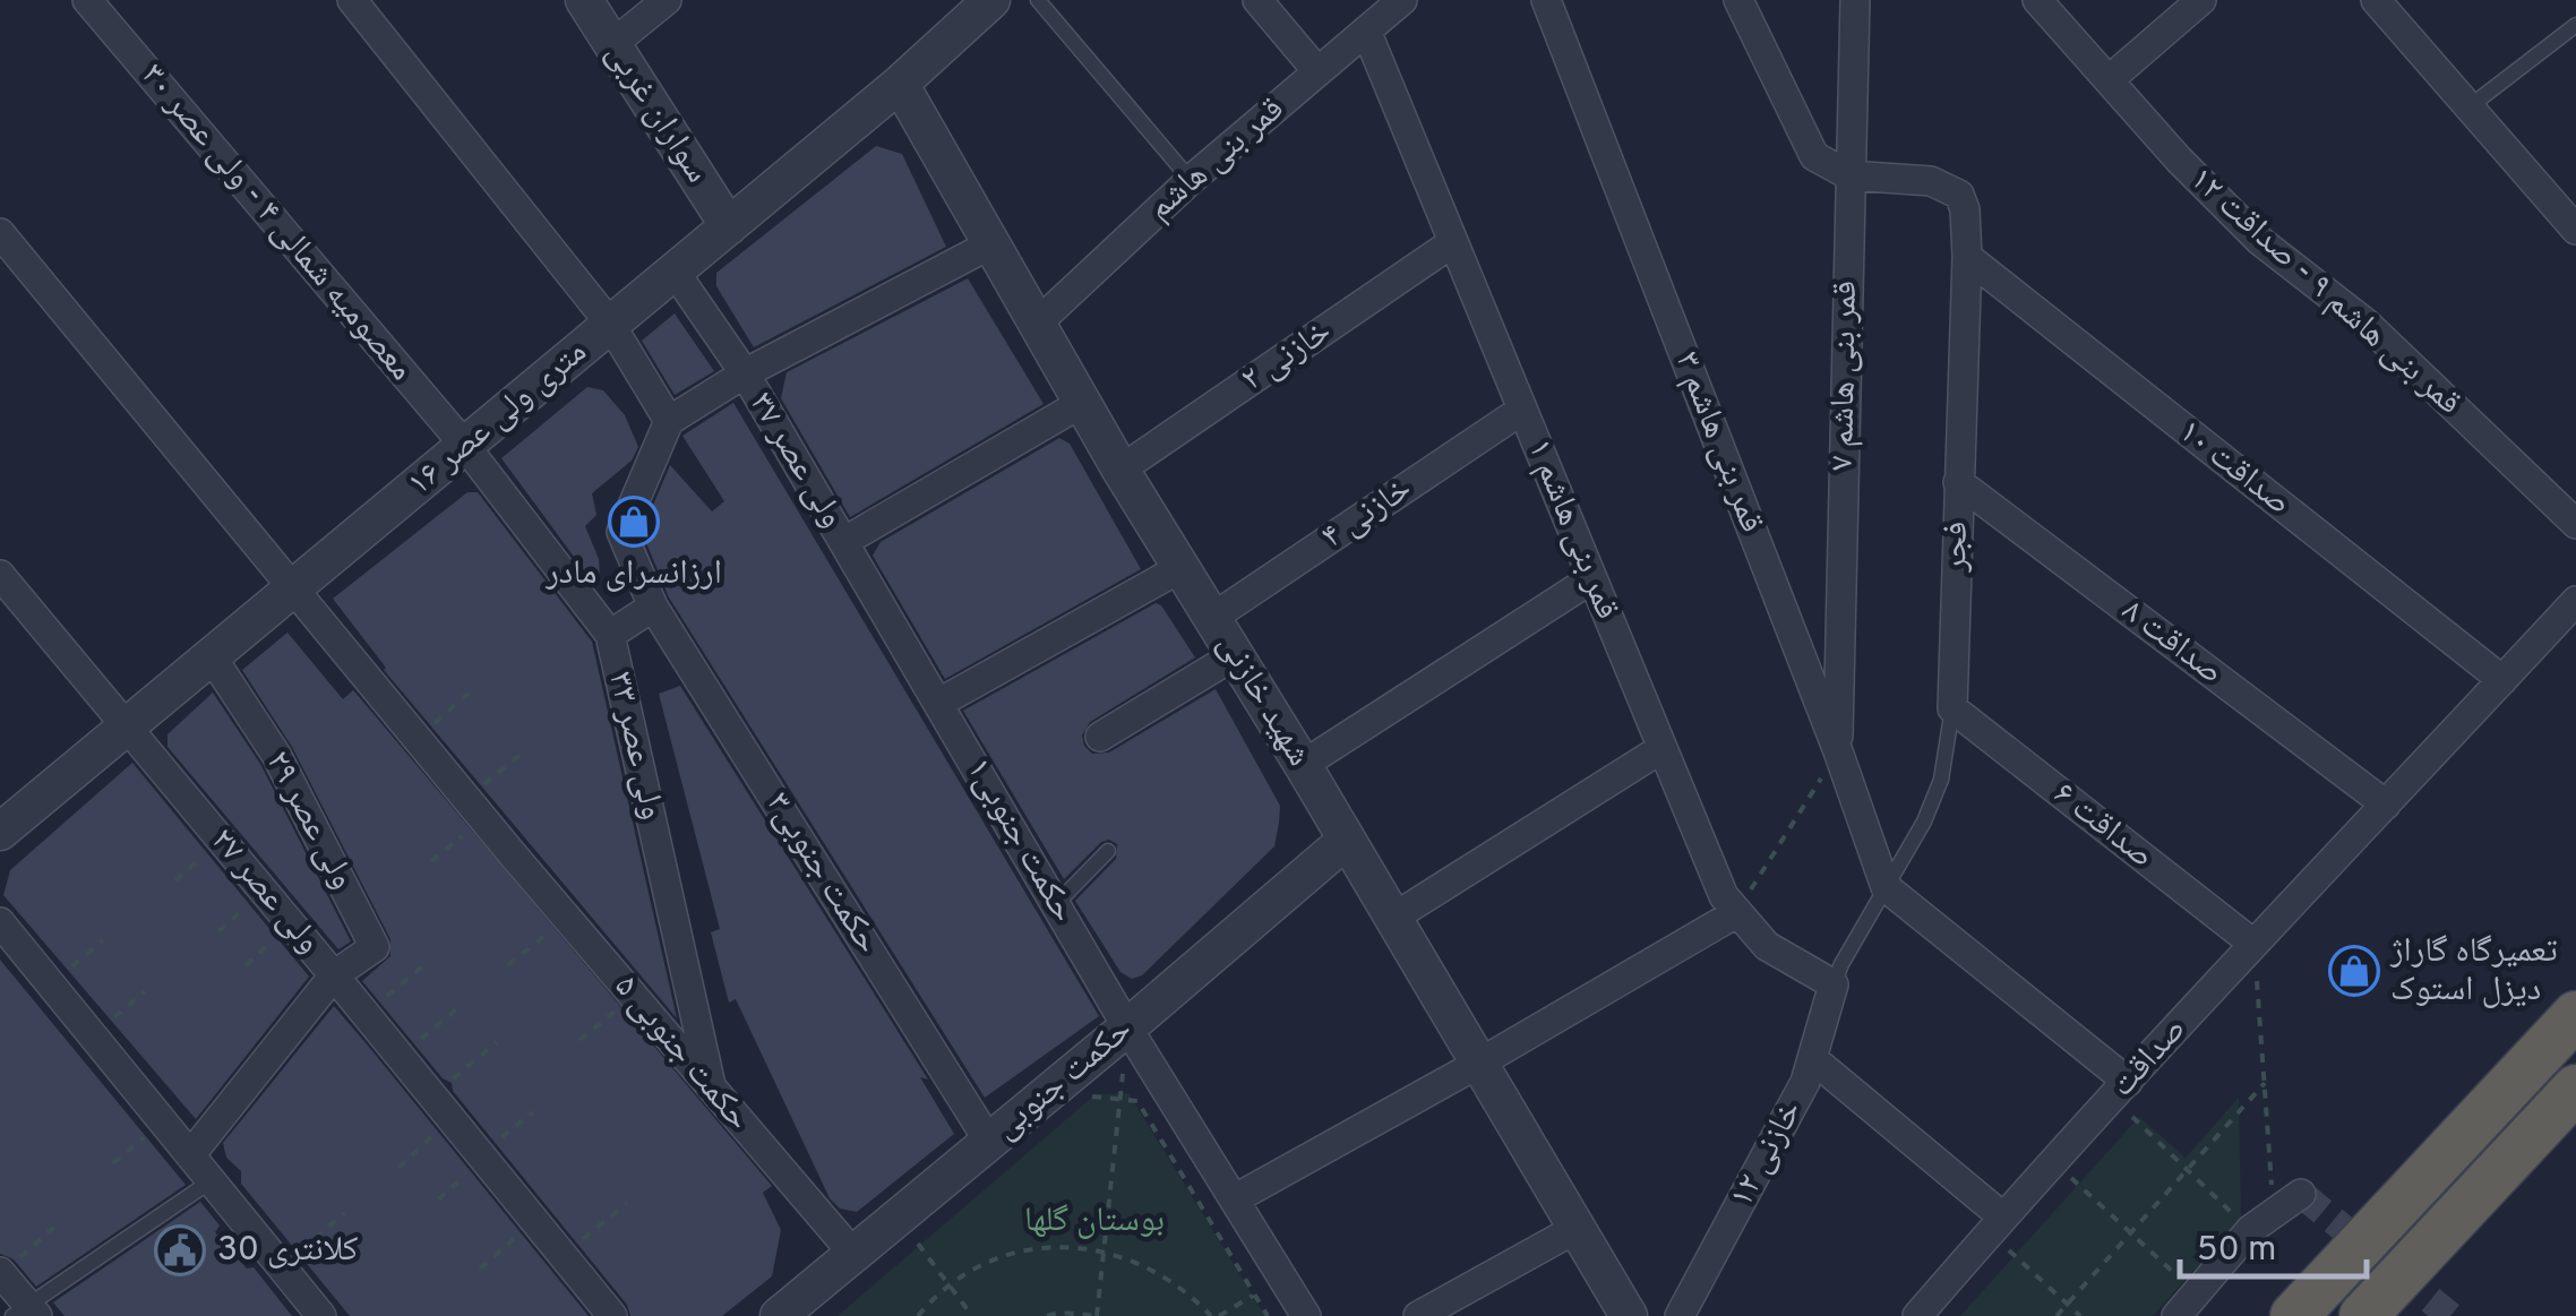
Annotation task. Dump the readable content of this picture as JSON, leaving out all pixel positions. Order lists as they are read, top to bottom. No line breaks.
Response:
{"streets":{"street":["سواران غربی","قمر بنی هاشم","معصومیه شمالی ۴ - ولی عصر ۳۰","قمر بنی هاشم ۹ - صداقت ۱۲","خازنی ۲","قمر بنی هاشم ۷","۱۶ متری ولی عصر","قمر بنی هاشم ۳","ولی عصر ۳۷","صداقت ۱۰","خازنی ۴","قمر بنی هاشم ۱","فجر","صداقت ۸","شهید خازنی","ولی عصر ۳۳","ولی عصر ۲۹","صداقت ۶","حکمت جنوبی۱","حکمت جنوبی۳","ولی عصر ۲۷","حکمت جنوبی ۵","صداقت","حکمت جنوبی","خازنی ۱۲"]},"crossings":[["سواران غربی","۱۶ متری ولی عصر"],["قمر بنی هاشم","قمر بنی هاشم ۱"],["قمر بنی هاشم","شهید خازنی"],["معصومیه شمالی ۴ - ولی عصر ۳۰","۱۶ متری ولی عصر"],["معصومیه شمالی ۴ - ولی عصر ۳۰","ولی عصر ۳۳"],["خازنی ۲","قمر بنی هاشم ۱"],["خازنی ۲","شهید خازنی"],["قمر بنی هاشم ۷","قمر بنی هاشم ۳"],["قمر بنی هاشم ۷","فجر"],["۱۶ متری ولی عصر","ولی عصر ۳۷"],["۱۶ متری ولی عصر","شهید خازنی"],["۱۶ متری ولی عصر","ولی عصر ۳۳"],["۱۶ متری ولی عصر","ولی عصر ۲۹"],["۱۶ متری ولی عصر","ولی عصر ۲۷"],["۱۶ متری ولی عصر","حکمت جنوبی ۵"],["قمر بنی هاشم ۳","فجر"],["ولی عصر ۳۷","حکمت جنوبی۱"],["صداقت ۱۰","فجر"],["صداقت ۱۰","صداقت"],["خازنی ۴","قمر بنی هاشم ۱"],["خازنی ۴","شهید خازنی"],["قمر بنی هاشم ۱","فجر"],["قمر بنی هاشم ۱","خازنی ۱۲"],["فجر","صداقت ۸"],["فجر","صداقت ۶"],["فجر","خازنی ۱۲"],["صداقت ۸","صداقت"],["شهید خازنی","حکمت جنوبی"],["ولی عصر ۳۳","حکمت جنوبی ۵"],["ولی عصر ۲۹","ولی عصر ۲۷"],["صداقت ۶","صداقت"],["حکمت جنوبی۱","حکمت جنوبی"],["حکمت جنوبی۳","حکمت جنوبی"],["حکمت جنوبی ۵","حکمت جنوبی"]],"parks":["بوستان گلها"],"places":{"shop":["ارزانسرای مادر","تعمیرگاه گاراژ دیزل استوک"],"public building":["کلانتری 30"]},"scale_bar":"50 m"}
